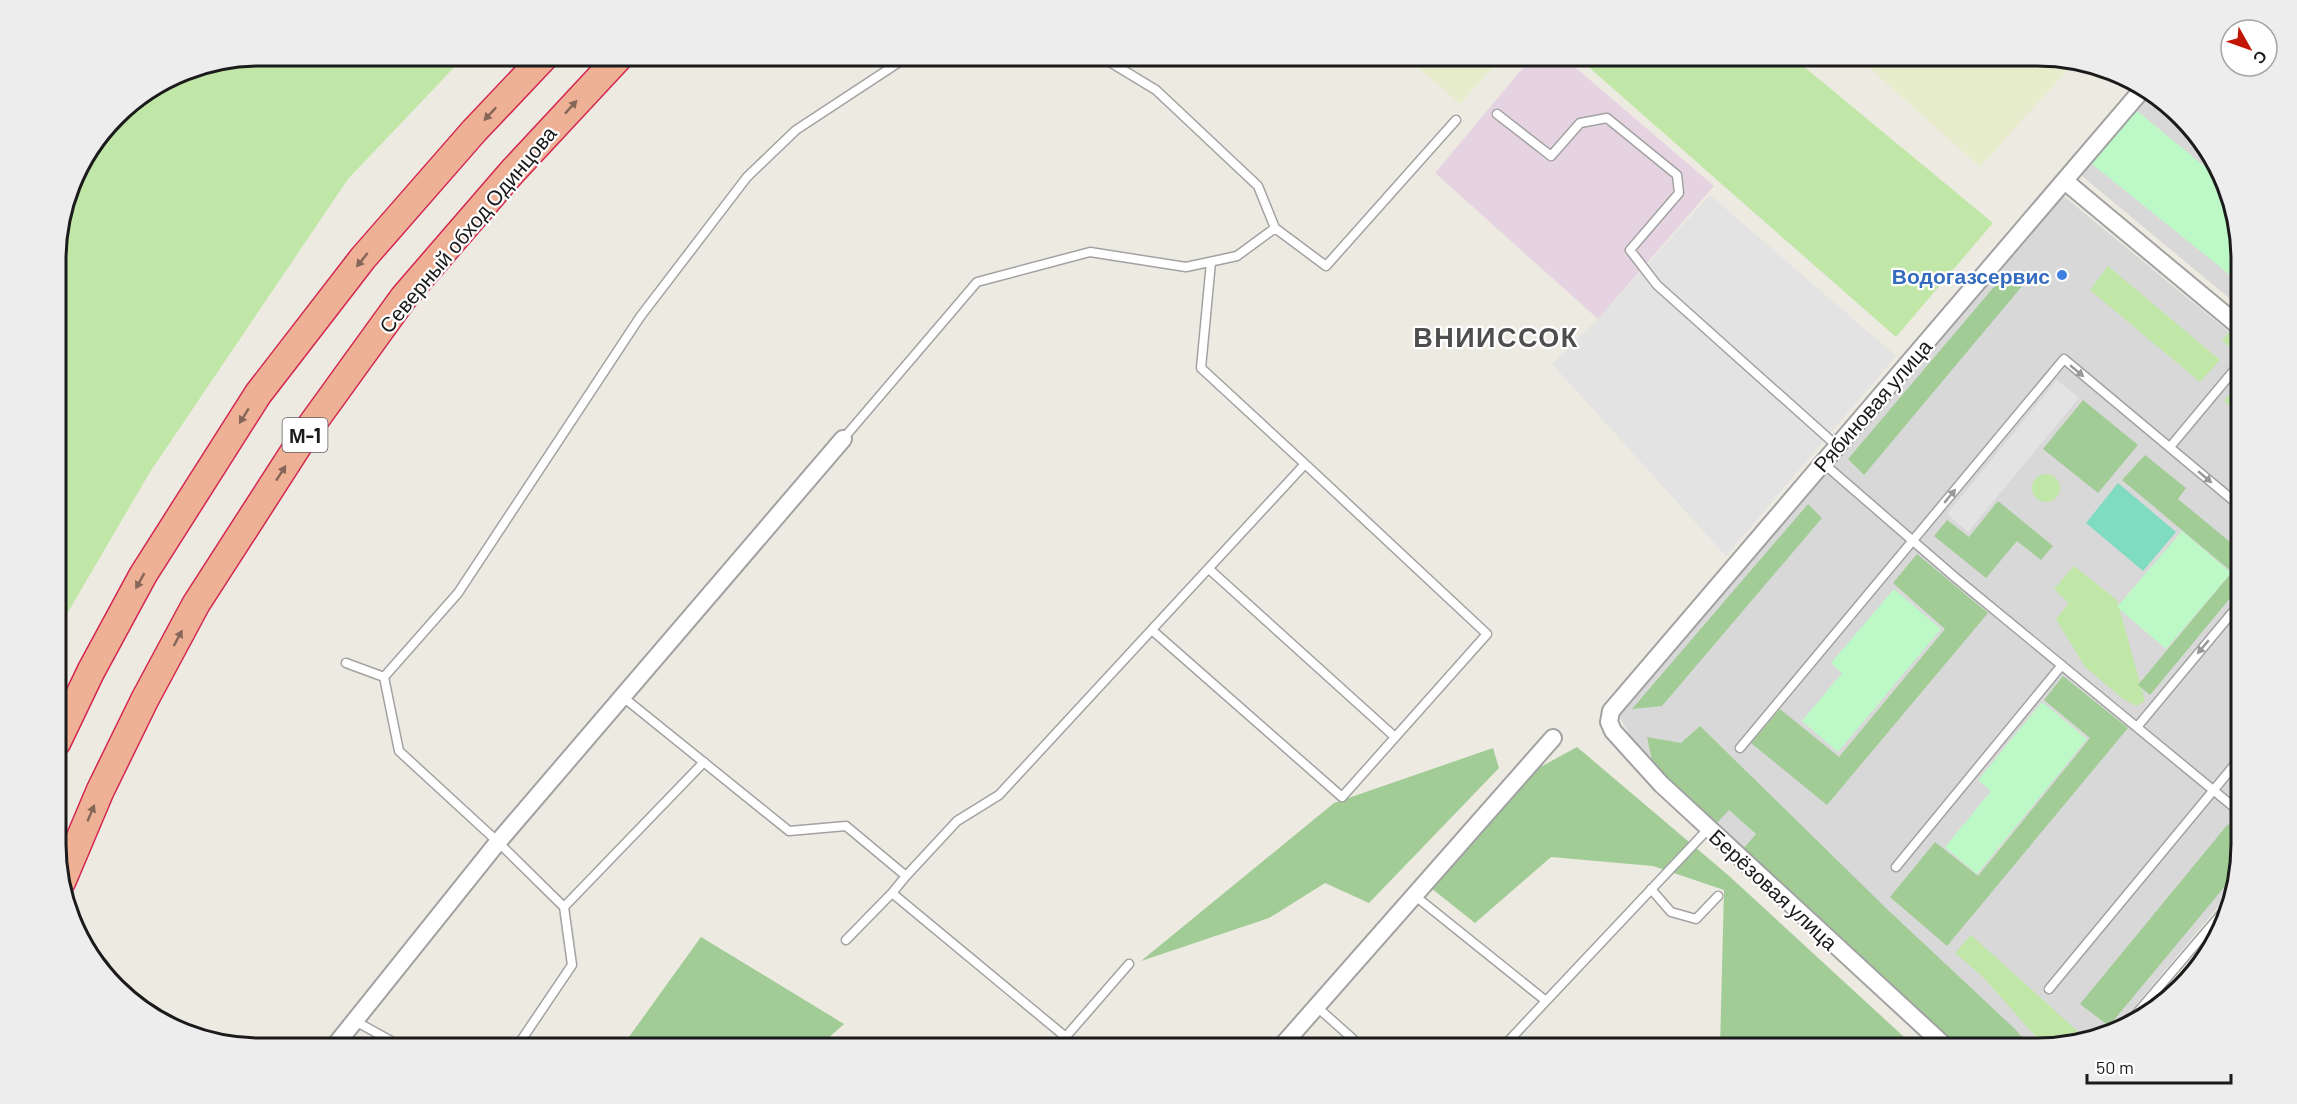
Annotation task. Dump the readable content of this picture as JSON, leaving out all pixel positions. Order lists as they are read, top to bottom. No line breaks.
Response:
{"streets":{"highway":["Северный обход Одинцова","М-1"],"street":["Рябиновая улица","Берёзовая улица"]},"crossings":[["Рябиновая улица","Берёзовая улица"]],"districts":["ВНИИССОК"],"places":["Водогазсервис"],"scale_bar":"50 m","north":"bottom right"}
